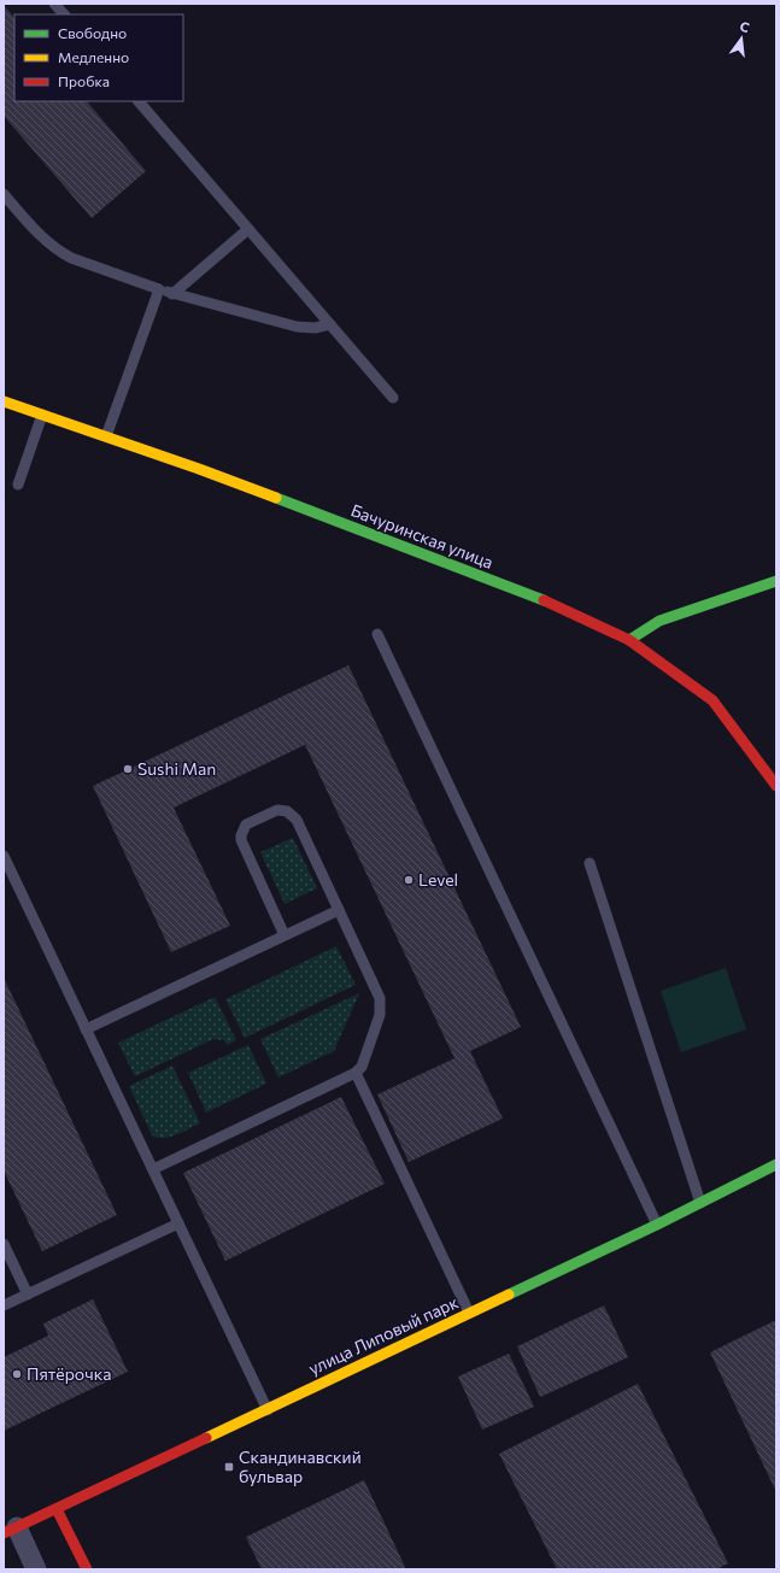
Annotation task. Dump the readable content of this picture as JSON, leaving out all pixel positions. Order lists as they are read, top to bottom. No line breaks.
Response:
{"streets":{"street":["Бачуринская улица","улица Липовый парк"]},"places":{"other":["Sushi Man","Level","Пятёрочка"],"transit":["Скандинавский бульвар"]},"legend":["Свободно","Медленно","Пробка"],"north":"top"}
